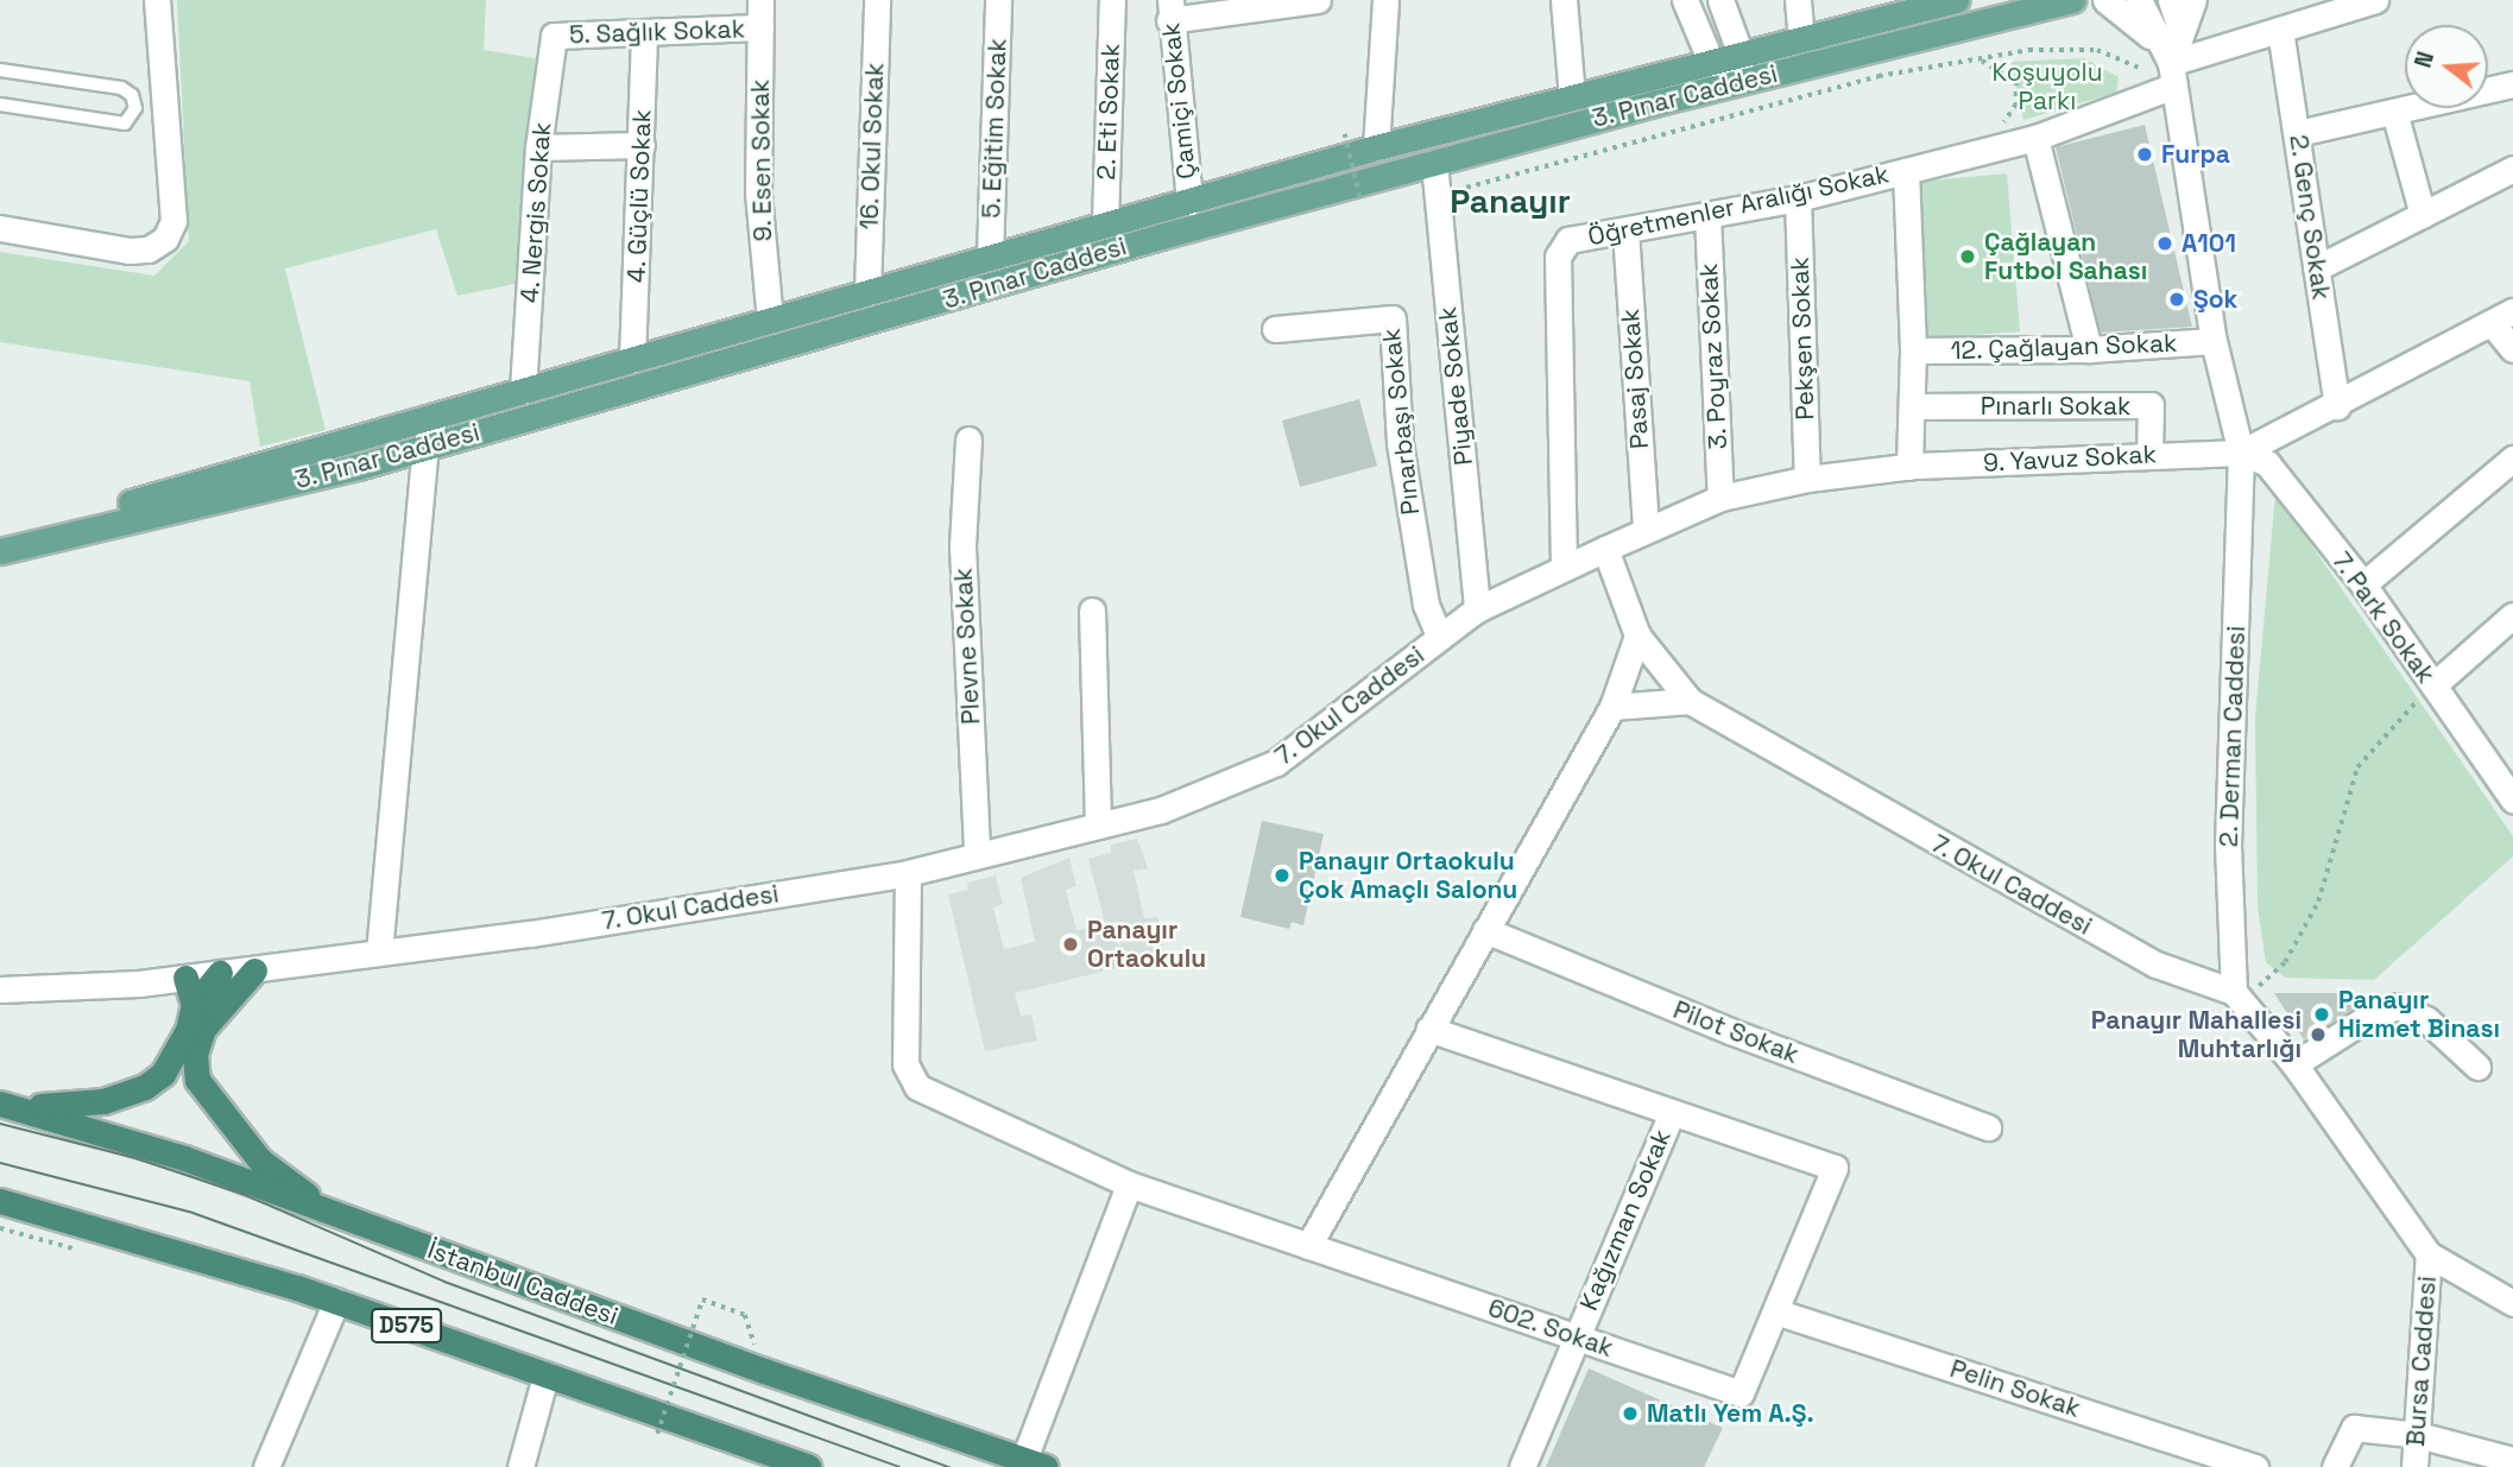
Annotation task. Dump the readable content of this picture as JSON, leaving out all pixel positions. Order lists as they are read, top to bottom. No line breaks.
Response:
{"streets":{"highway":["İstanbul Caddesi","D575"],"main road":["3. Pınar Caddesi"],"street":["5. Sağlık Sokak","Çamiçi Sokak","2. Eti Sokak","5. Eğitim Sokak","16. Okul Sokak","9. Esen Sokak","4. Güçlü Sokak","Öğretmenler Aralığı Sokak","4. Nergis Sokak","2. Genç Sokak","Pekşen Sokak","12. Çağlayan Sokak","3. Poyraz Sokak","Pasaj Sokak","Piyade Sokak","Pınarlı Sokak","Pınarbaşı Sokak","9. Yavuz Sokak","7. Park Sokak","Plevne Sokak","7. Okul Caddesi","2. Derman Caddesi","Pilot Sokak","Kağızman Sokak","602. Sokak","Bursa Caddesi","Pelin Sokak"]},"crossings":[["5. Sağlık Sokak","9. Esen Sokak"],["5. Sağlık Sokak","4. Güçlü Sokak"],["5. Sağlık Sokak","4. Nergis Sokak"],["3. Pınar Caddesi","Çamiçi Sokak"],["3. Pınar Caddesi","2. Eti Sokak"],["3. Pınar Caddesi","5. Eğitim Sokak"],["3. Pınar Caddesi","16. Okul Sokak"],["3. Pınar Caddesi","9. Esen Sokak"],["3. Pınar Caddesi","4. Güçlü Sokak"],["3. Pınar Caddesi","4. Nergis Sokak"],["3. Pınar Caddesi","Piyade Sokak"],["Öğretmenler Aralığı Sokak","2. Genç Sokak"],["Öğretmenler Aralığı Sokak","Pekşen Sokak"],["Öğretmenler Aralığı Sokak","3. Poyraz Sokak"],["Öğretmenler Aralığı Sokak","Pasaj Sokak"],["Öğretmenler Aralığı Sokak","7. Okul Caddesi"],["Öğretmenler Aralığı Sokak","2. Derman Caddesi"],["2. Genç Sokak","9. Yavuz Sokak"],["Pekşen Sokak","9. Yavuz Sokak"],["12. Çağlayan Sokak","2. Derman Caddesi"],["3. Poyraz Sokak","9. Yavuz Sokak"],["Pasaj Sokak","9. Yavuz Sokak"],["Piyade Sokak","7. Okul Caddesi"],["Pınarlı Sokak","9. Yavuz Sokak"],["Pınarbaşı Sokak","7. Okul Caddesi"],["9. Yavuz Sokak","7. Park Sokak"],["9. Yavuz Sokak","7. Okul Caddesi"],["9. Yavuz Sokak","2. Derman Caddesi"],["7. Park Sokak","2. Derman Caddesi"],["Plevne Sokak","7. Okul Caddesi"],["7. Okul Caddesi","2. Derman Caddesi"],["7. Okul Caddesi","602. Sokak"],["Kağızman Sokak","602. Sokak"],["602. Sokak","Pelin Sokak"]],"districts":["Panayır"],"parks":["Koşuyolu Parkı"],"places":["Furpa","A101","Çağlayan Futbol Sahası","Şok","Panayır Ortaokulu Çok Amaçlı Salonu","Panayır Ortaokulu","Panayır Hizmet Binası","Panayır Mahallesi Muhtarlığı","Matlı Yem A.Ş."],"north":"left"}
